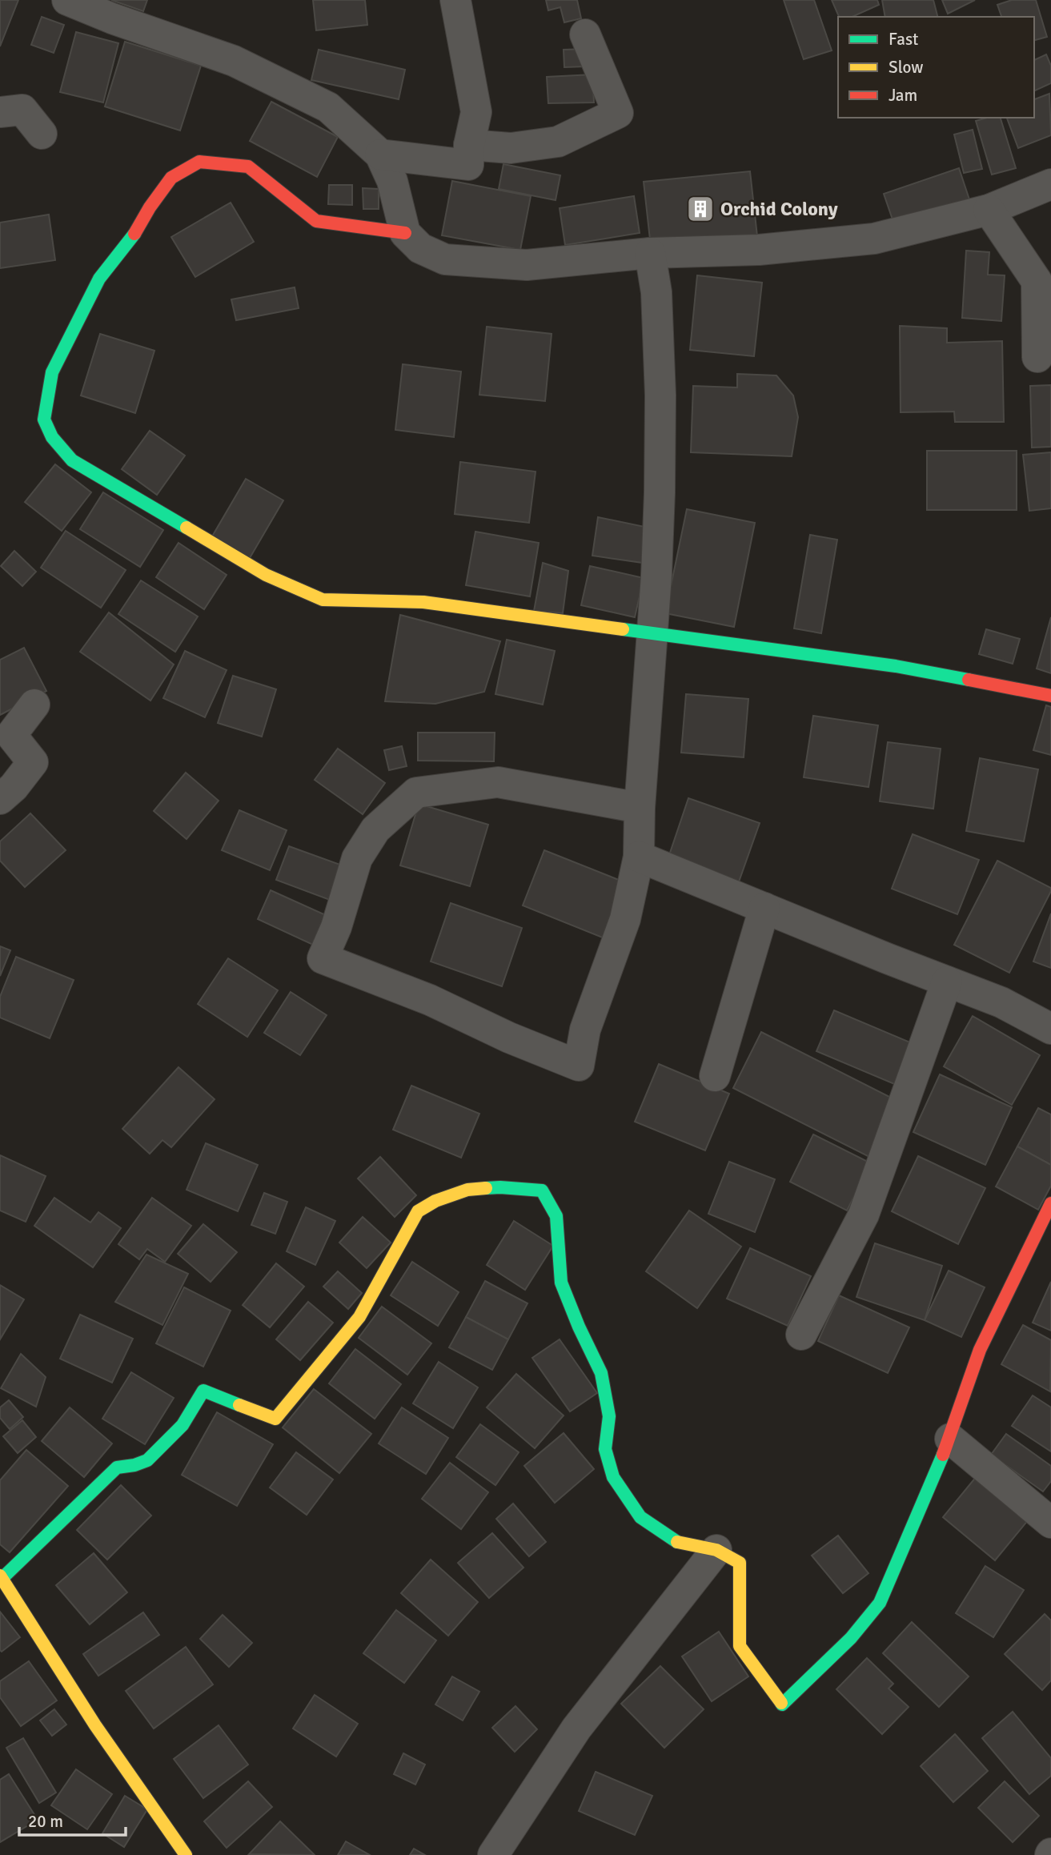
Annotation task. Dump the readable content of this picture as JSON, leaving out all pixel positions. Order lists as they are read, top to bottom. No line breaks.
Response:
{"places":{"building":["Orchid Colony"]},"legend":["Fast","Slow","Jam"],"scale_bar":"20 m"}
